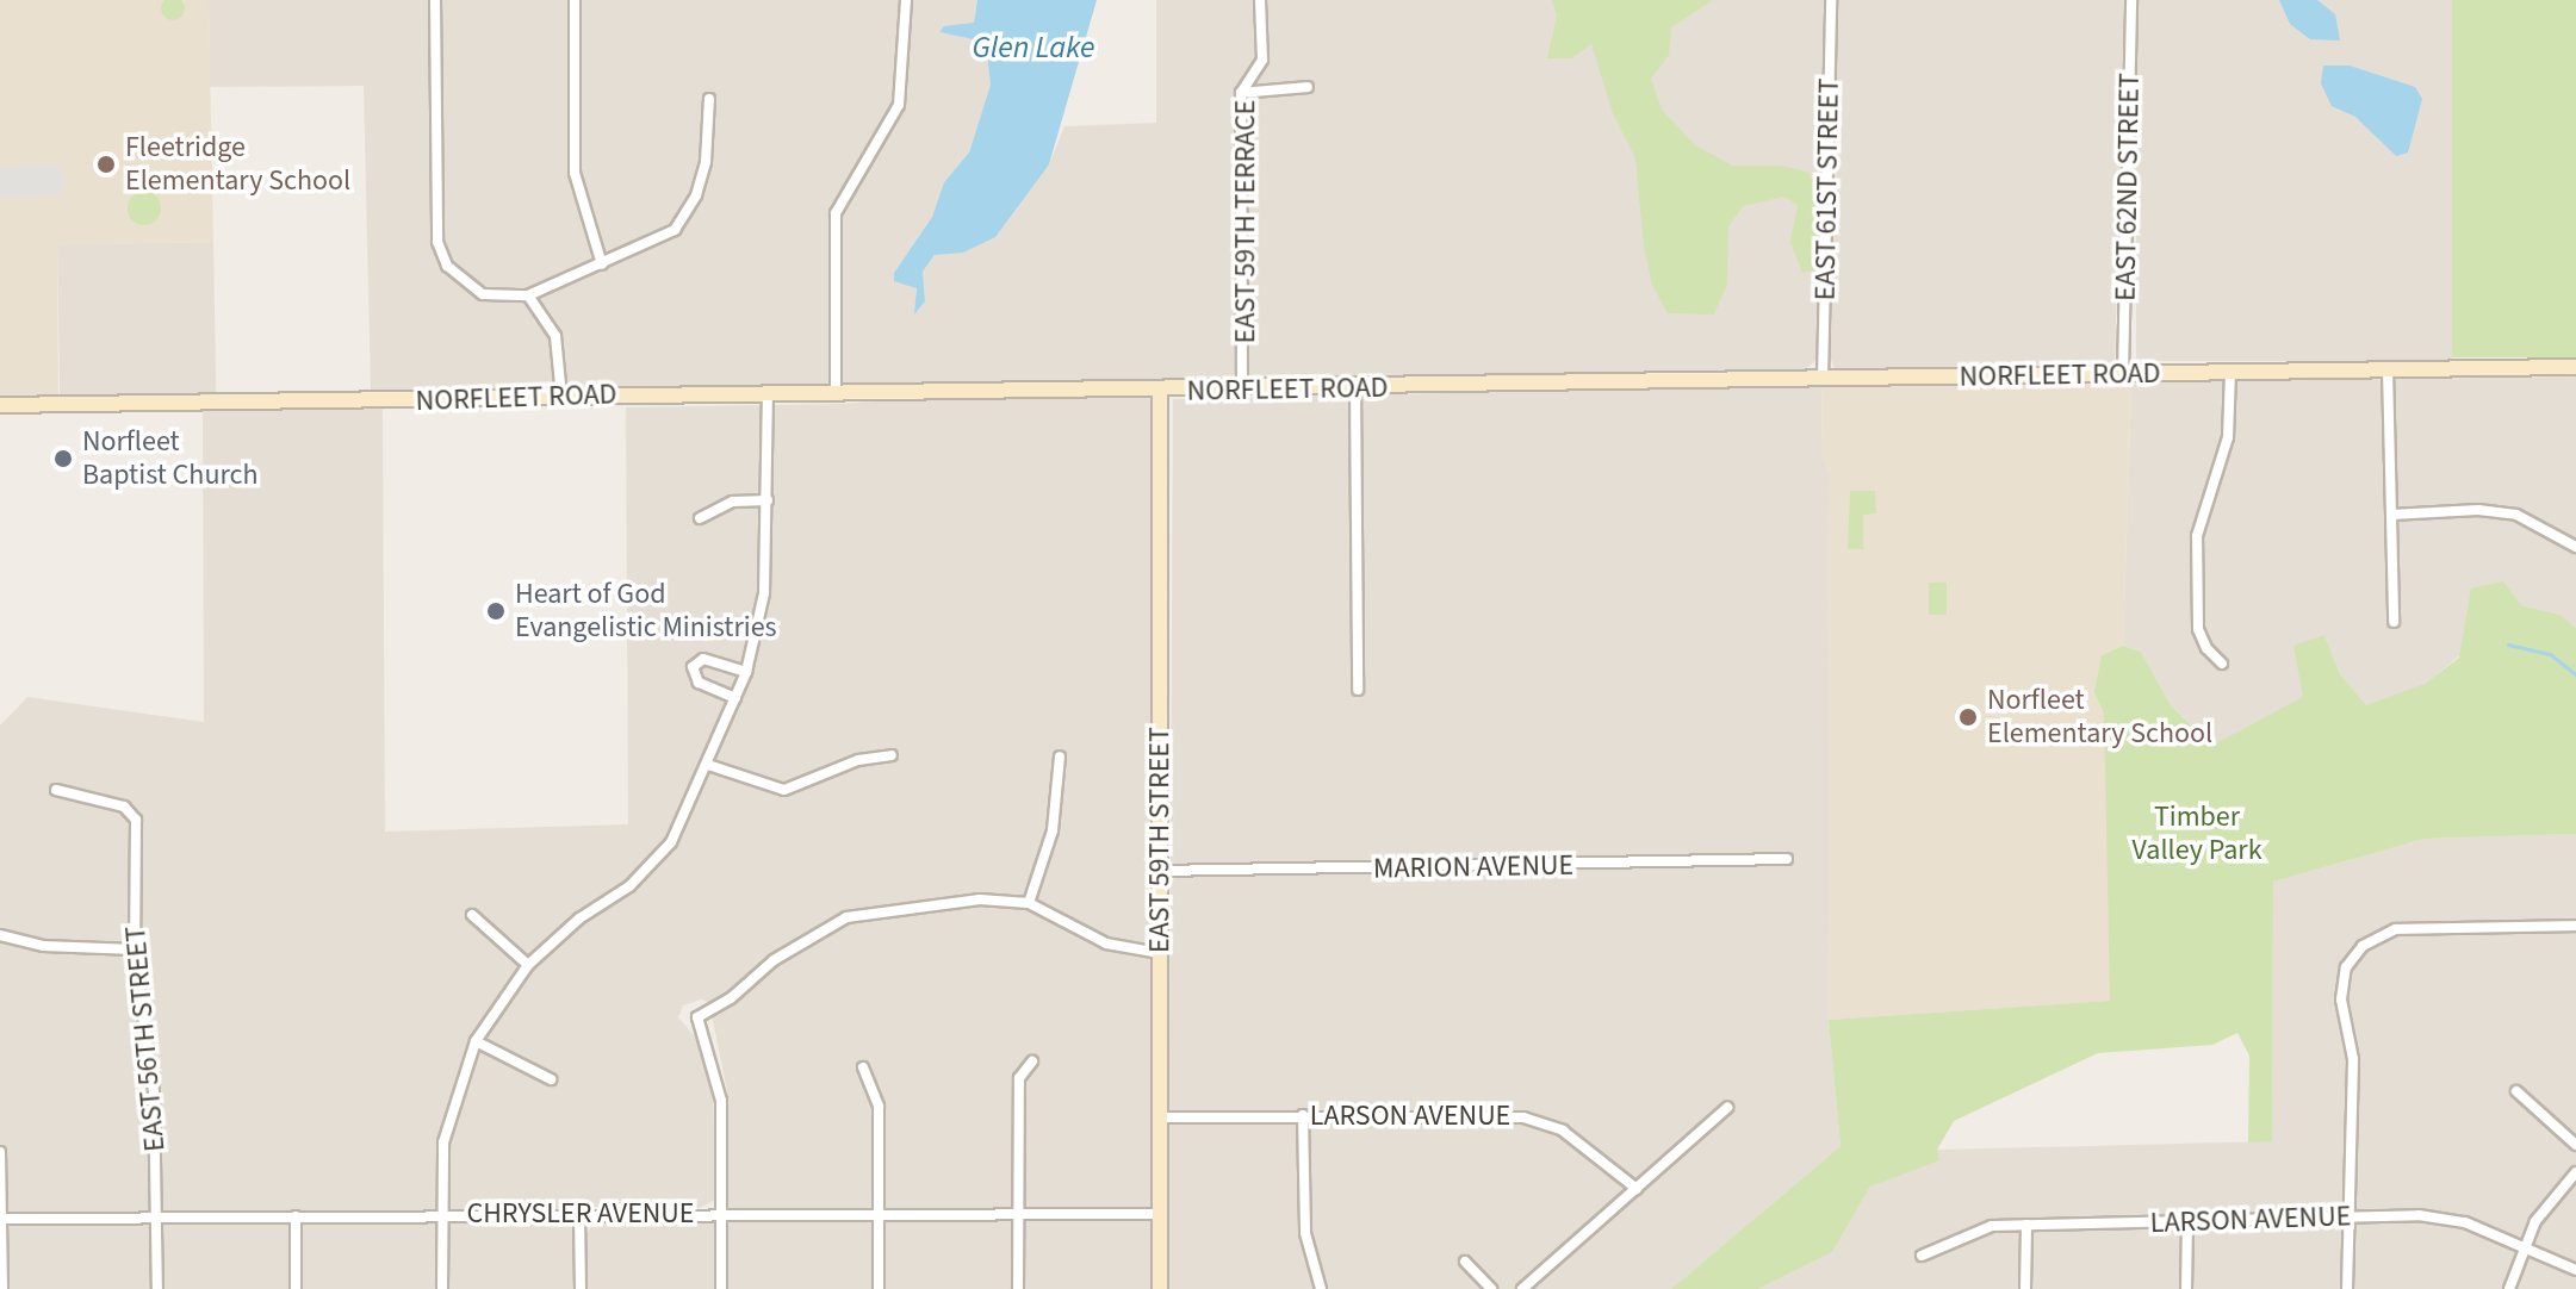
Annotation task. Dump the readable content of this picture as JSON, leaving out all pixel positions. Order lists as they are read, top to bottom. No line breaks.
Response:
{"streets":{"street":["EAST 62ND STREET","EAST 61ST STREET","EAST 59TH TERRACE","NORFLEET ROAD","EAST 59TH STREET","MARION AVENUE","EAST 56TH STREET","LARSON AVENUE","CHRYSLER AVENUE"]},"crossings":[["EAST 62ND STREET","NORFLEET ROAD"],["EAST 61ST STREET","NORFLEET ROAD"],["EAST 59TH TERRACE","NORFLEET ROAD"],["NORFLEET ROAD","EAST 59TH STREET"],["EAST 59TH STREET","MARION AVENUE"],["EAST 59TH STREET","LARSON AVENUE"],["EAST 59TH STREET","CHRYSLER AVENUE"],["EAST 56TH STREET","CHRYSLER AVENUE"]],"water":["Glen Lake"],"parks":["Timber Valley Park"],"places":["Fleetridge Elementary School","Norfleet Baptist Church","Heart of God Evangelistic Ministries","Norfleet Elementary School"]}
